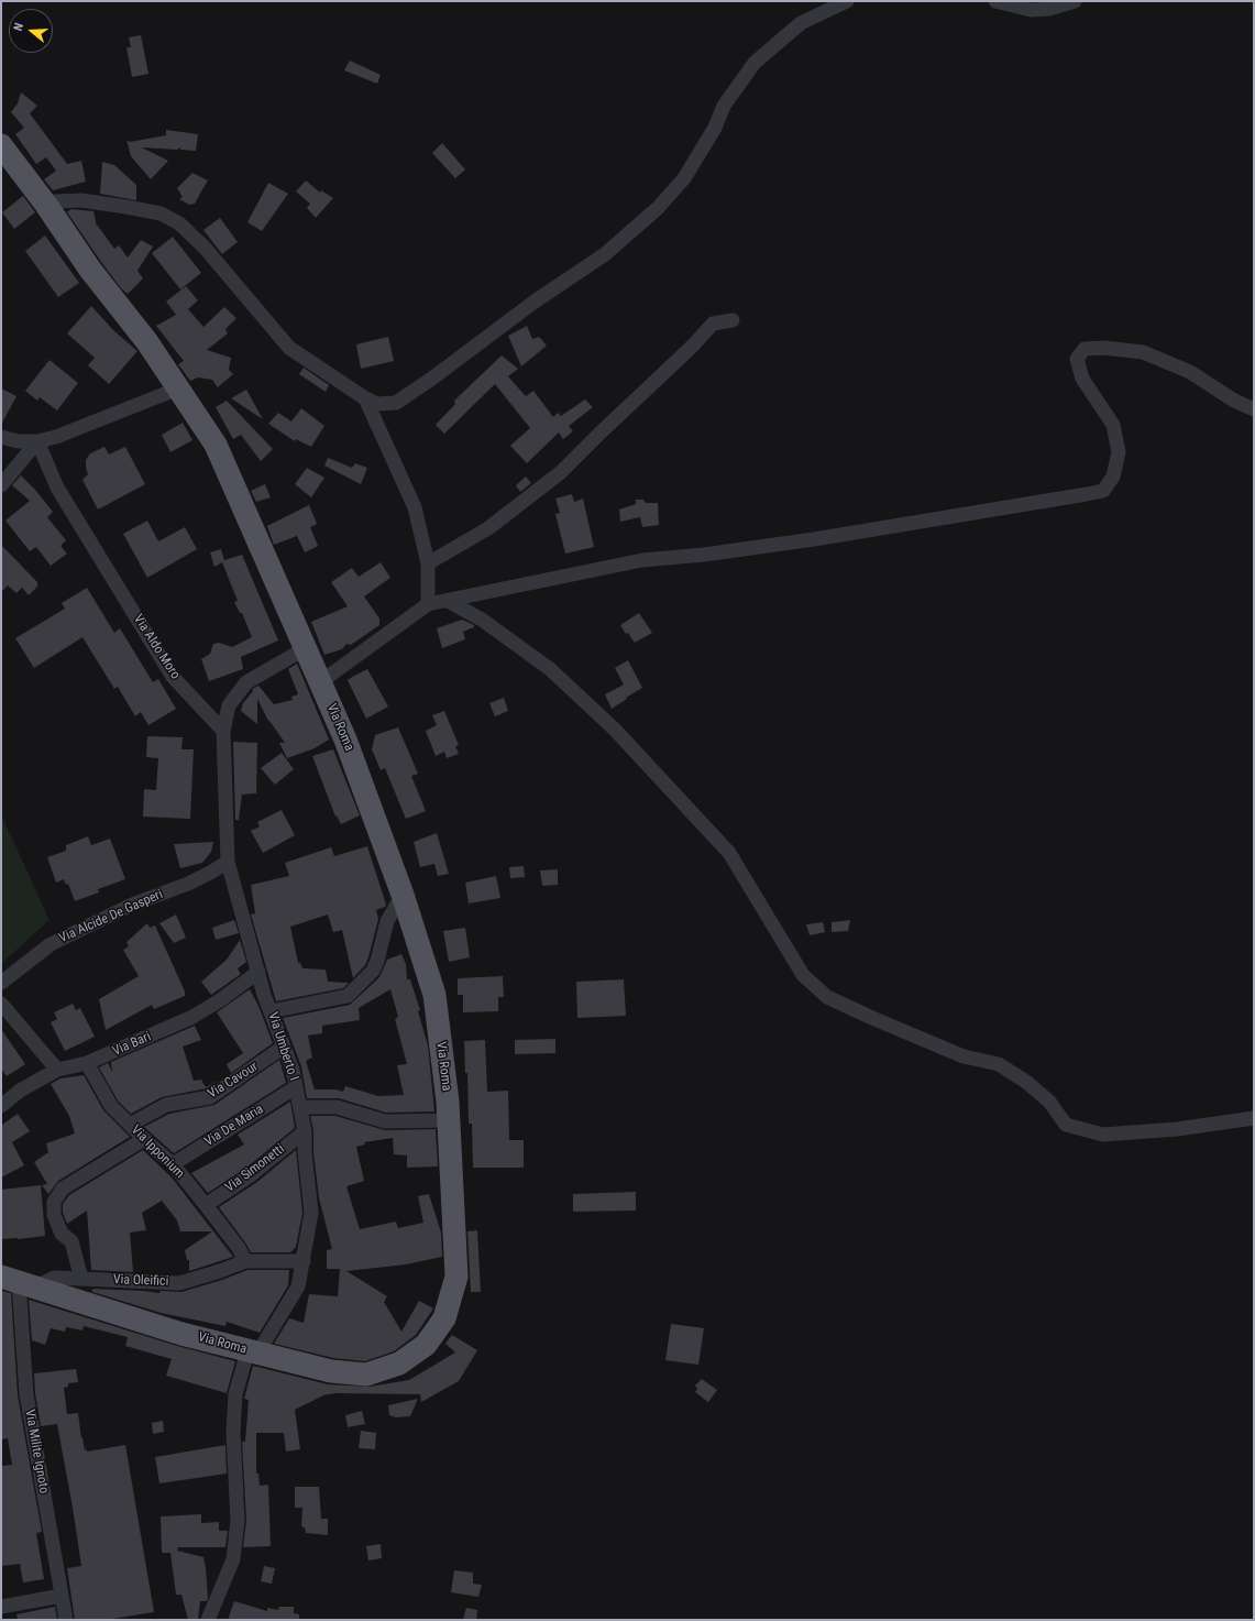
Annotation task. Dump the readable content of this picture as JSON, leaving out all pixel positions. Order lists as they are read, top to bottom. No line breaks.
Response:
{"streets":{"main road":["Via Roma"],"street":["Via Aldo Moro","Via Alcide De Gasperi","Via Bari","Via Umberto I","Via Cavour","Via De Maria","Via Ipponium","Via Simonetti","Via Oleifici","Via Milite Ignoto"]},"crossings":[["Via Roma","Via Umberto I"],["Via Roma","Via Oleifici"],["Via Roma","Via Milite Ignoto"],["Via Alcide De Gasperi","Via Umberto I"],["Via Bari","Via Umberto I"],["Via Bari","Via Ipponium"],["Via Umberto I","Via Cavour"],["Via Umberto I","Via De Maria"],["Via Umberto I","Via Simonetti"],["Via Cavour","Via Ipponium"],["Via De Maria","Via Ipponium"],["Via Ipponium","Via Simonetti"],["Via Ipponium","Via Oleifici"],["Via Oleifici","Via Milite Ignoto"]],"north":"left"}
